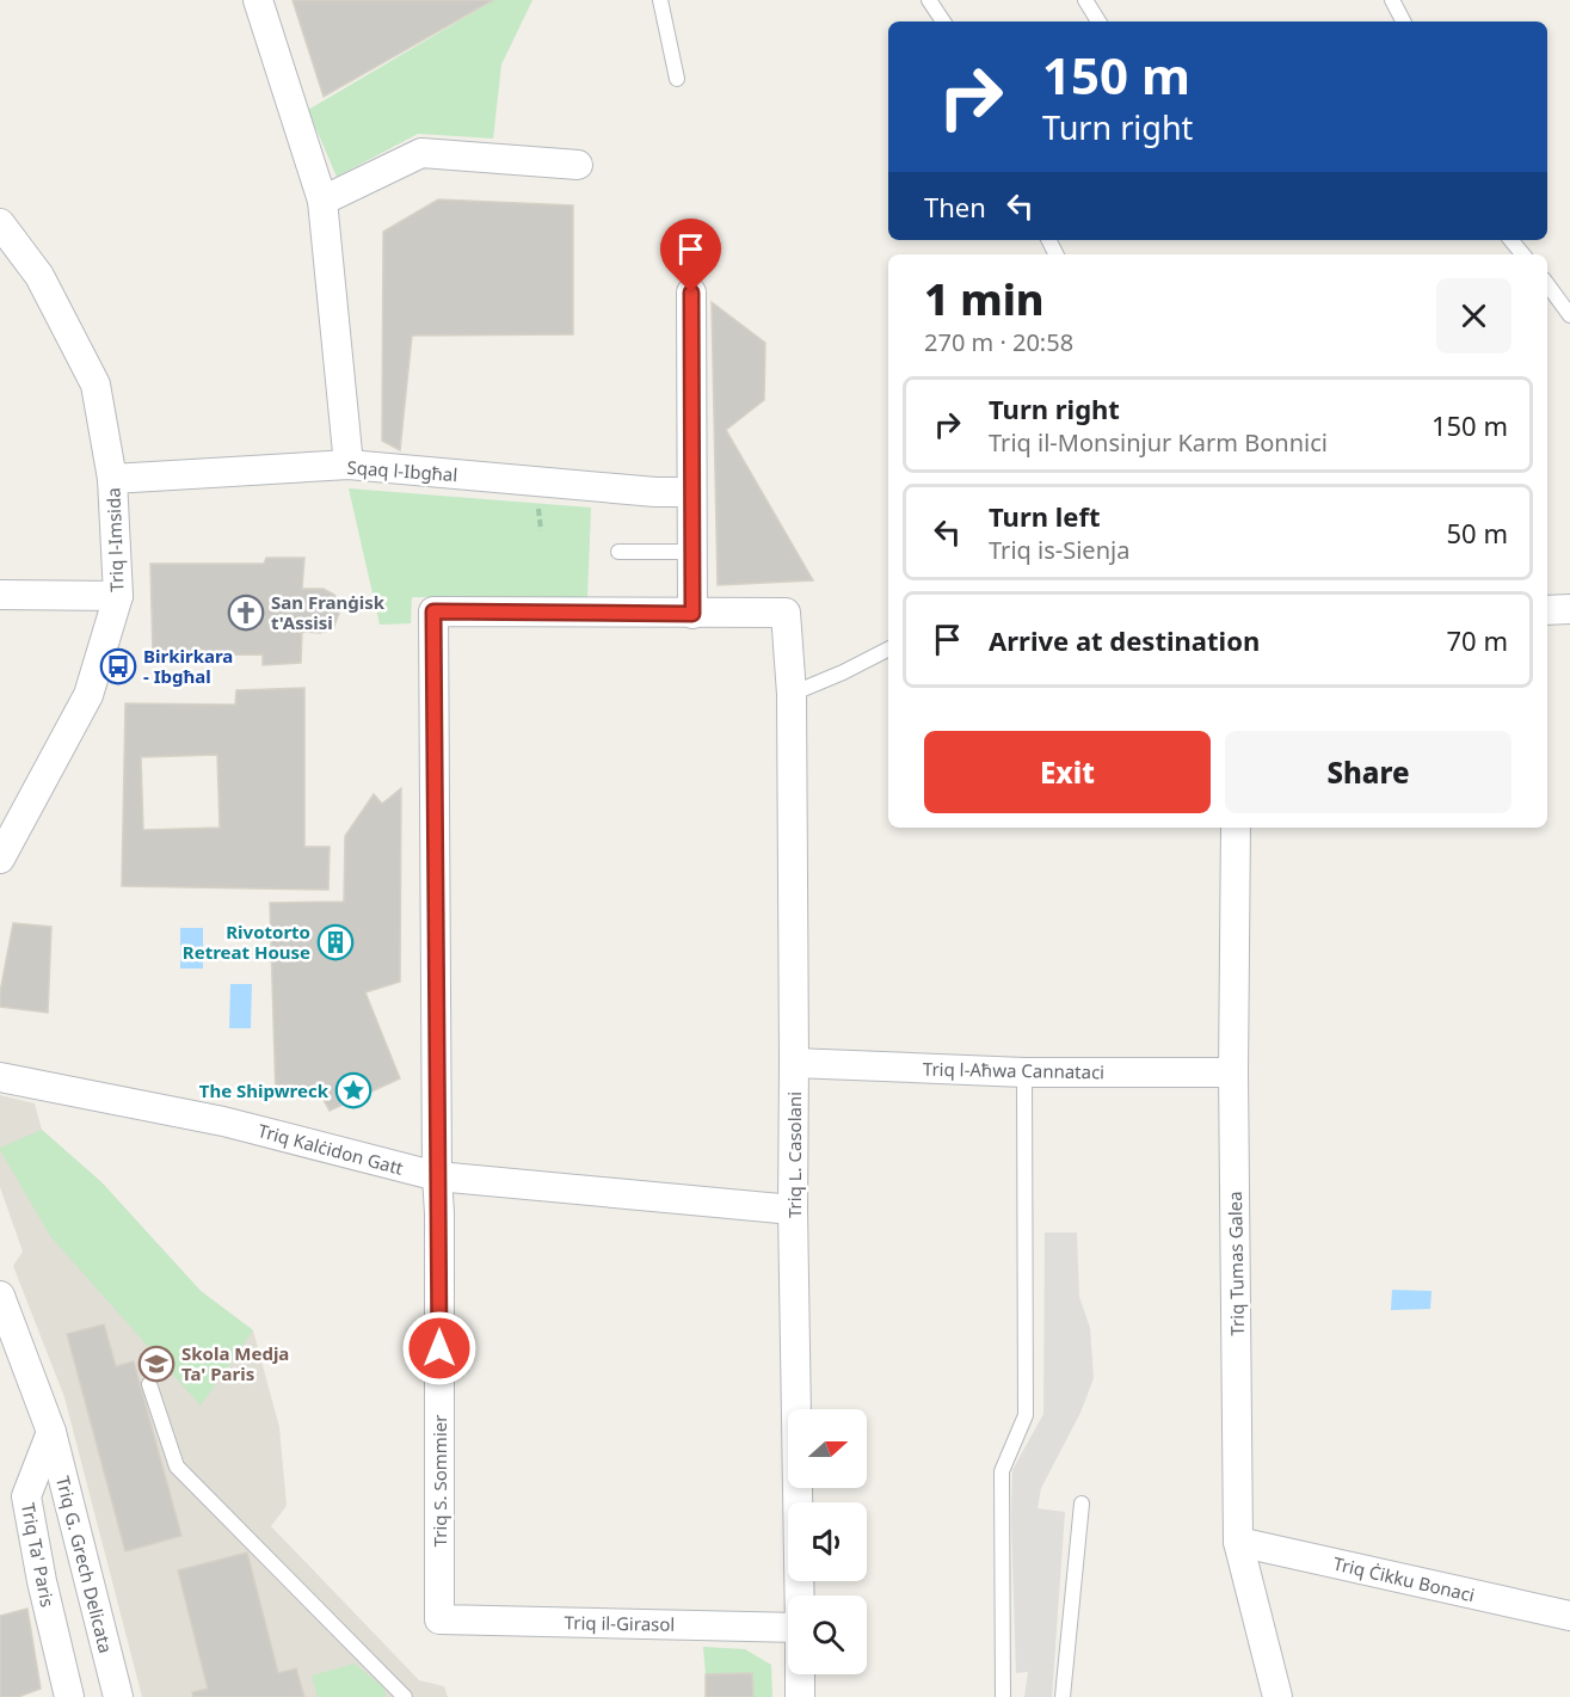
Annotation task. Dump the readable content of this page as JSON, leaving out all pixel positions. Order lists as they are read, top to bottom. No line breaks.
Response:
{"streets":{"street":["Sqaq l-Ibgħal","Triq l-Imsida","Triq l-Aħwa Cannataci","Triq Kalċidon Gatt","Triq L. Casolani","Triq Tumas Galea","Triq S. Sommier","Triq Ta' Paris","Triq G. Grech Delicata","Triq Ċikku Bonaci","Triq il-Girasol"]},"crossings":[["Sqaq l-Ibgħal","Triq l-Imsida"],["Triq l-Aħwa Cannataci","Triq L. Casolani"],["Triq l-Aħwa Cannataci","Triq Tumas Galea"],["Triq Kalċidon Gatt","Triq L. Casolani"],["Triq Kalċidon Gatt","Triq S. Sommier"],["Triq L. Casolani","Triq S. Sommier"],["Triq Tumas Galea","Triq Ċikku Bonaci"],["Triq S. Sommier","Triq il-Girasol"],["Triq Ta' Paris","Triq G. Grech Delicata"]],"places":{"church":["San Franġisk t'Assisi"],"bus stop":["Birkirkara - Ibgħal"],"building":["Rivotorto Retreat House"],"place":["The Shipwreck"],"school or university":["Skola Medja Ta' Paris"]},"north":"right","page":{"turn":["150 m","Turn right"],"then":"Then","heading":["1 min","270 m · 20:58"],"list":[{"name":"Turn right","note":"Triq il-Monsinjur Karm Bonnici","value":"150 m"},{"name":"Turn left","note":"Triq is-Sienja","value":"50 m"},{"name":"Arrive at destination","value":"70 m"}],"buttons":["Exit","Share"]}}
